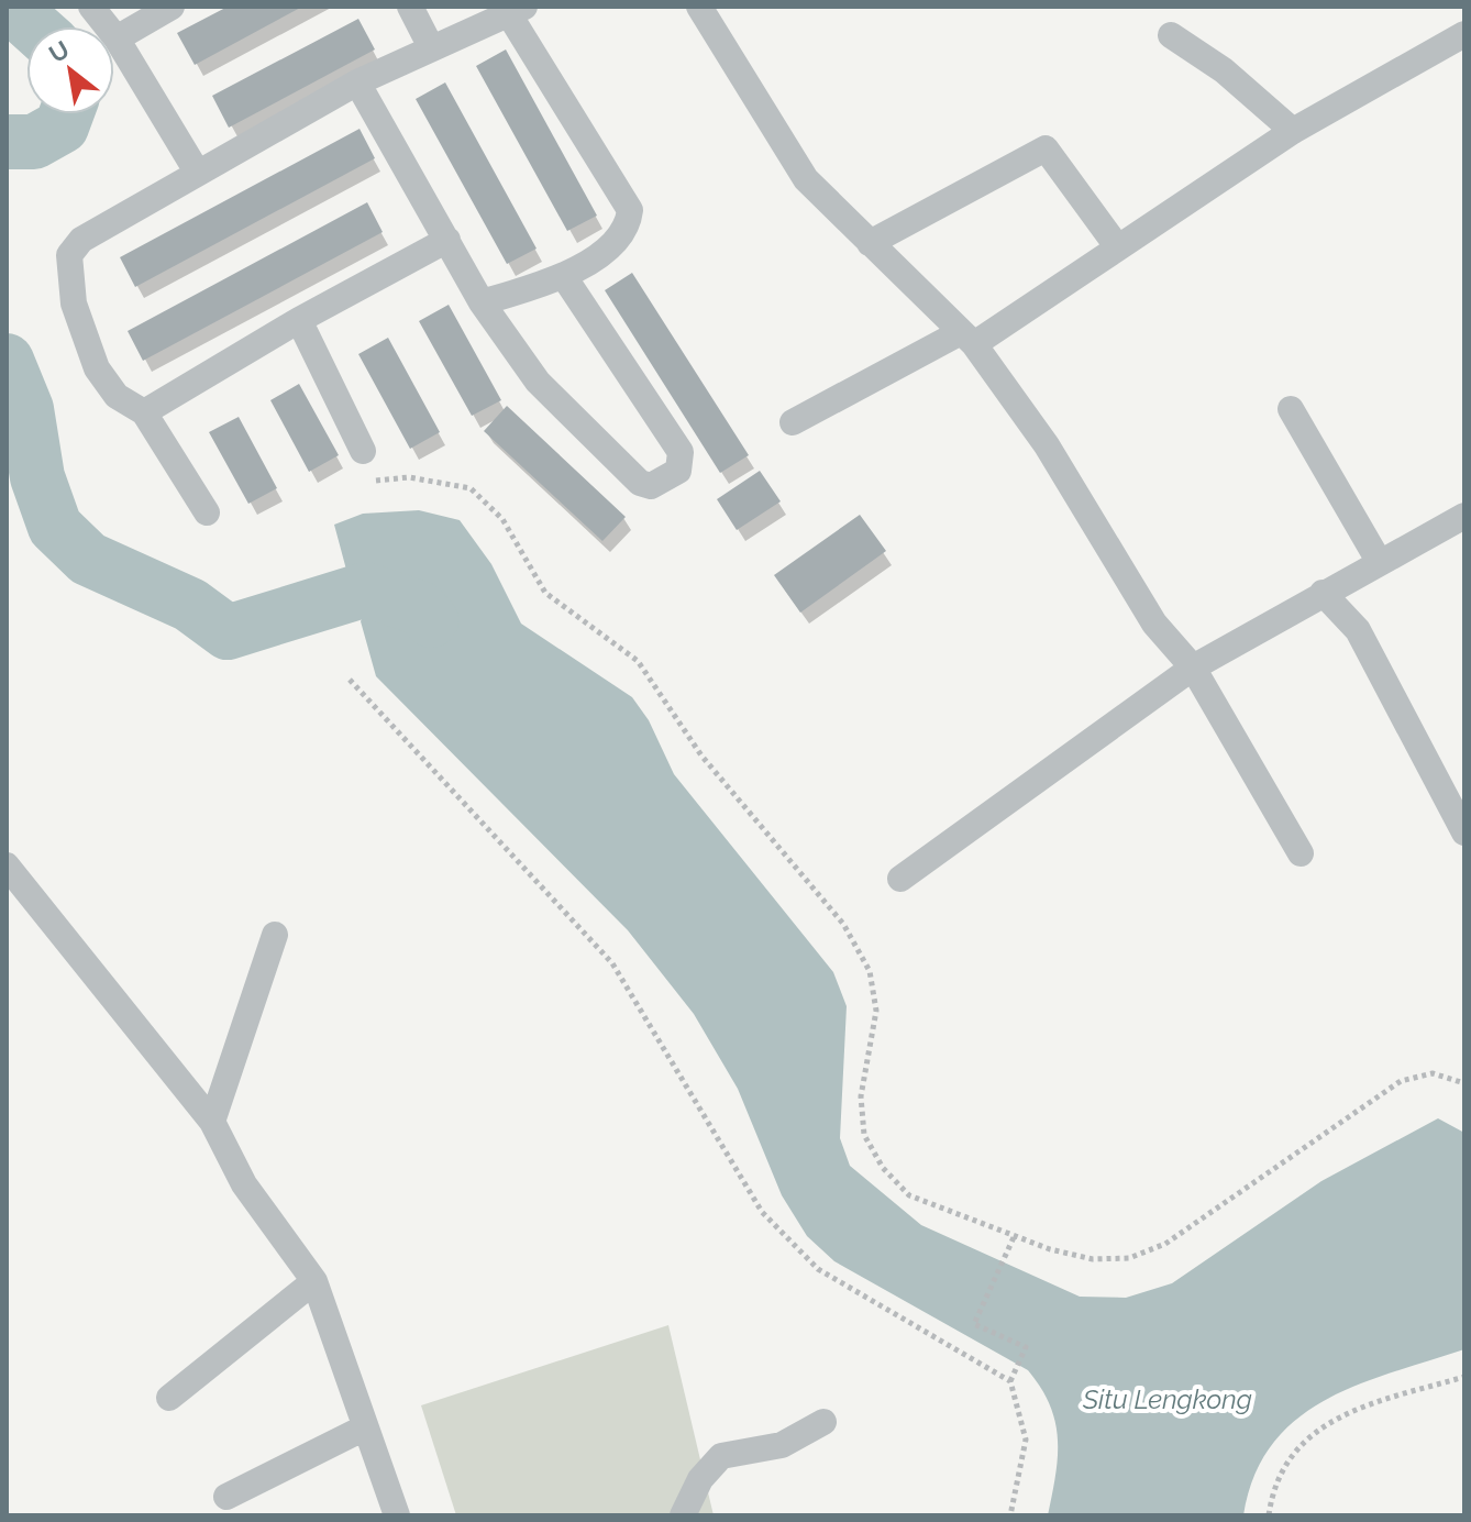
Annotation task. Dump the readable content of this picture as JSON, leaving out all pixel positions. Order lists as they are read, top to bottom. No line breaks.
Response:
{"water":["Situ Lengkong"],"north":"top left"}
